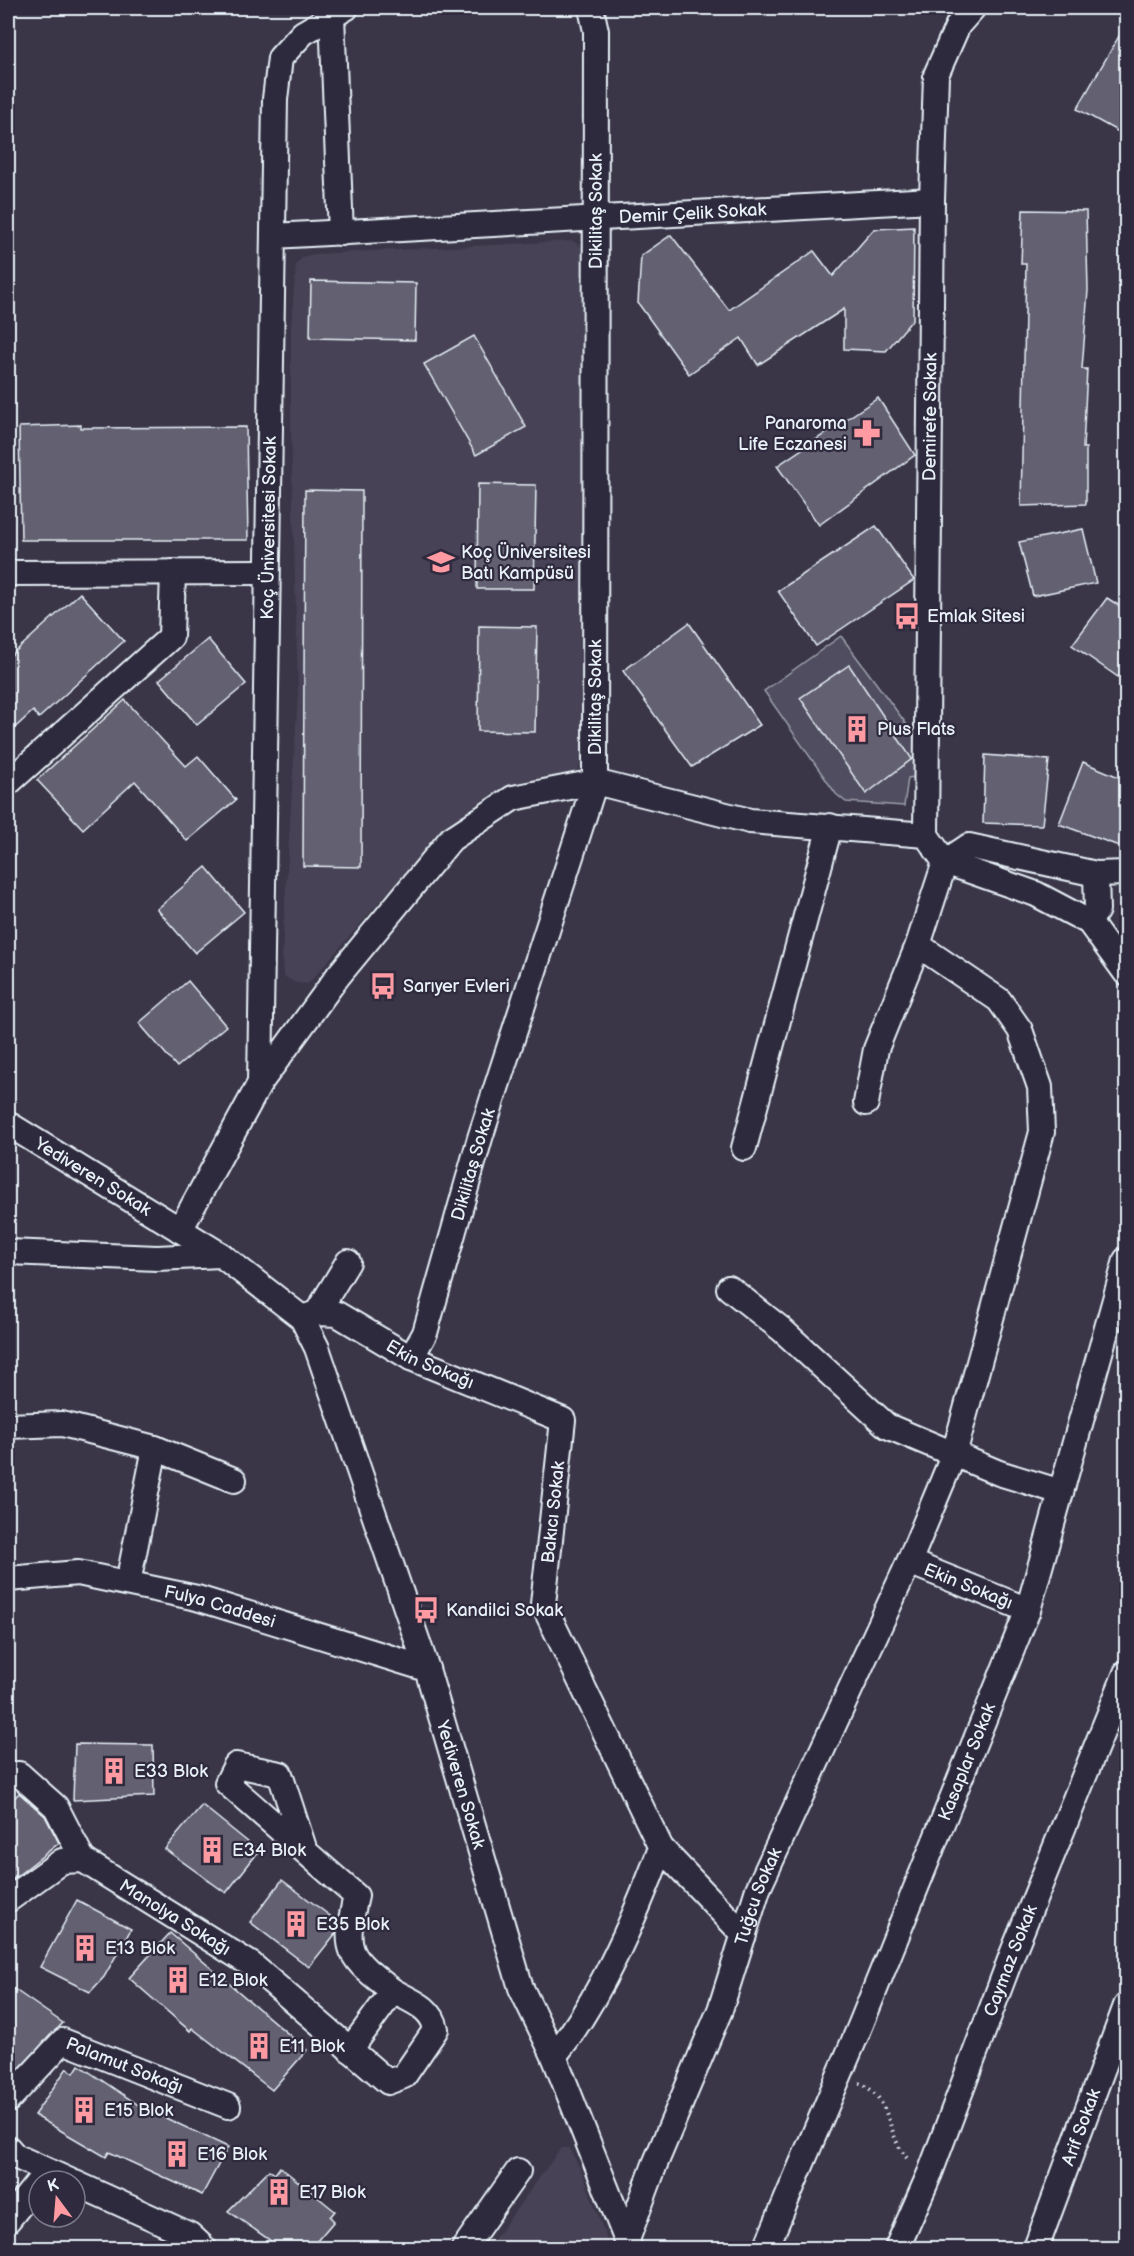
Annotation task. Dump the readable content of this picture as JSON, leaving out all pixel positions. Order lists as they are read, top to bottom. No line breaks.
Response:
{"streets":{"street":["Dikilitaş Sokak","Demir Çelik Sokak","Demirefe Sokak","Koç Üniversitesi Sokak","Yediveren Sokak","Ekin Sokağı","Bakıcı Sokak","Fulya Caddesi","Kasaplar Sokak","Tuğcu Sokak","Manolya Sokağı","Caymaz Sokak","Palamut Sokağı","Arif Sokak"]},"crossings":[["Dikilitaş Sokak","Demir Çelik Sokak"],["Dikilitaş Sokak","Ekin Sokağı"],["Demir Çelik Sokak","Demirefe Sokak"],["Demir Çelik Sokak","Koç Üniversitesi Sokak"],["Yediveren Sokak","Ekin Sokağı"],["Yediveren Sokak","Fulya Caddesi"],["Yediveren Sokak","Tuğcu Sokak"],["Ekin Sokağı","Bakıcı Sokak"],["Ekin Sokağı","Kasaplar Sokak"],["Ekin Sokağı","Tuğcu Sokak"]],"places":{"pharmacy":["Panaroma Life Eczanesi"],"school or university":["Koç Üniversitesi Batı Kampüsü"],"bus stop":["Emlak Sitesi","Sarıyer Evleri","Kandilci Sokak"],"building":["Plus Flats","E33 Blok","E34 Blok","E35 Blok","E13 Blok","E12 Blok","E11 Blok","E15 Blok","E16 Blok","E17 Blok"]},"north":"top"}
